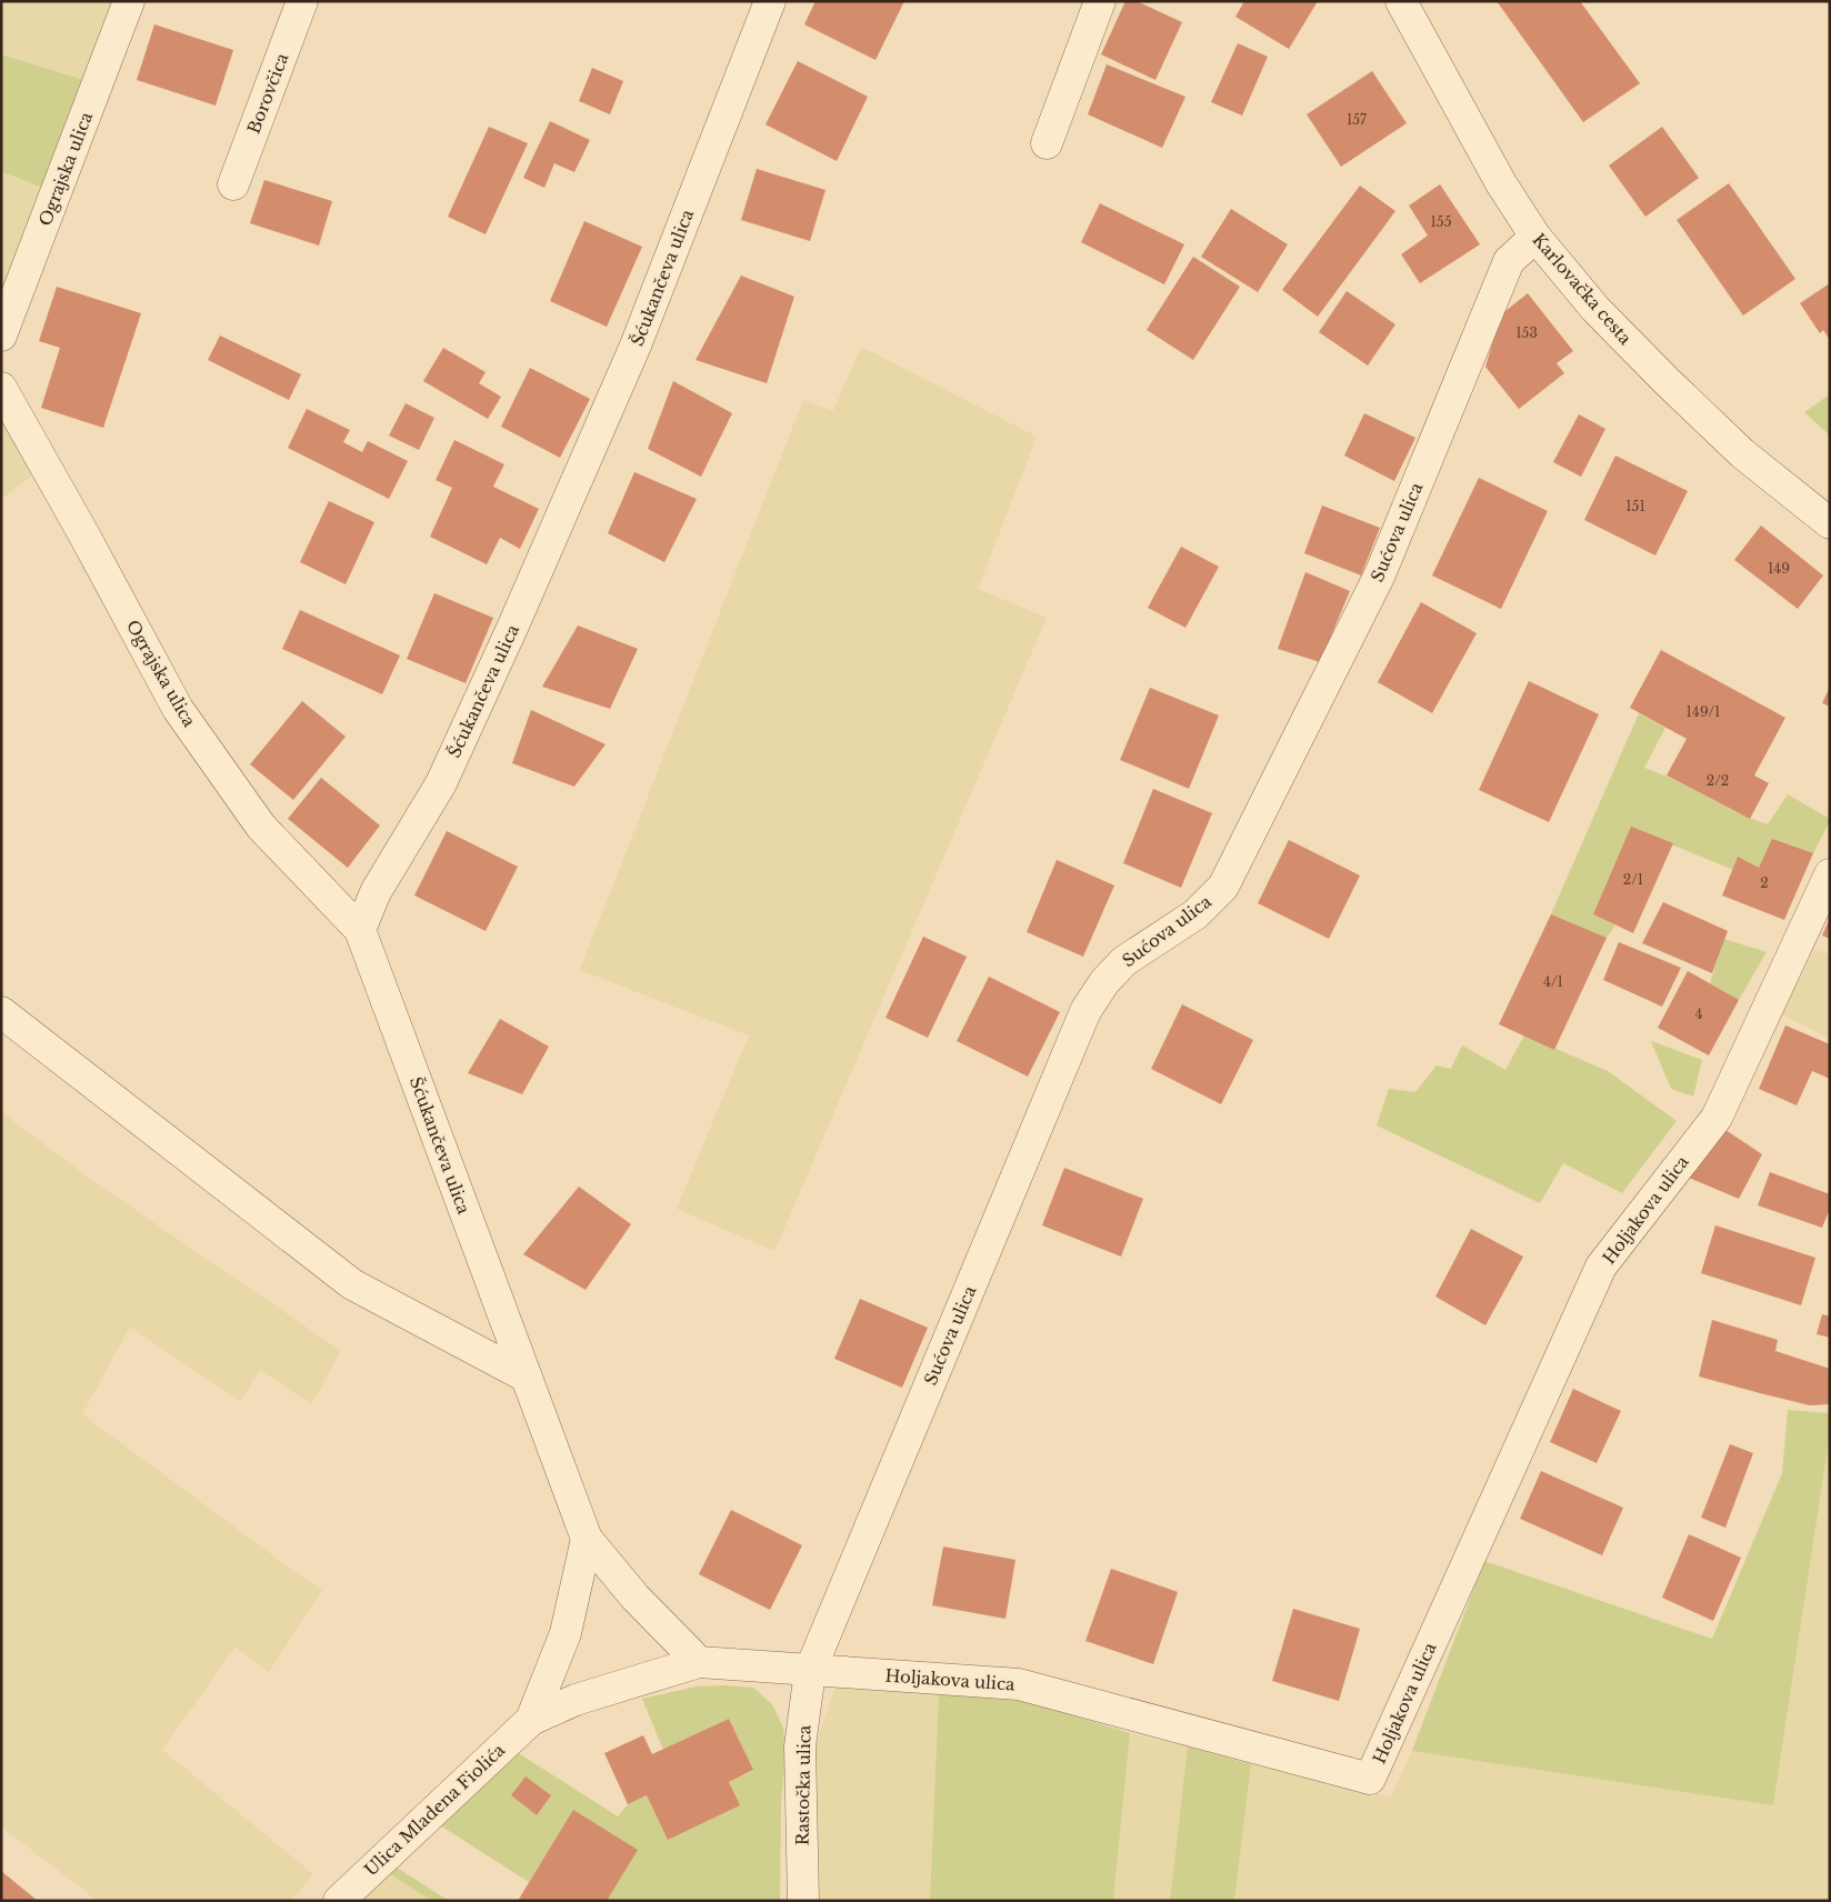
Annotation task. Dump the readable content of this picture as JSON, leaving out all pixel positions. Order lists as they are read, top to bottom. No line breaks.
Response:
{"streets":{"street":["Borovčica","Ograjska ulica","Šćukančeva ulica","Karlovačka cesta","Sućova ulica","Holjakova ulica","Rastočka ulica","Ulica Mladena Fiolića"]},"crossings":[["Ograjska ulica","Šćukančeva ulica"],["Šćukančeva ulica","Ulica Mladena Fiolića"],["Karlovačka cesta","Sućova ulica"],["Sućova ulica","Holjakova ulica"],["Sućova ulica","Rastočka ulica"],["Holjakova ulica","Rastočka ulica"],["Holjakova ulica","Ulica Mladena Fiolića"]],"house_numbers":["157","155","153","151","149","149/1","2/2","2/1","2","4/1","4"]}
